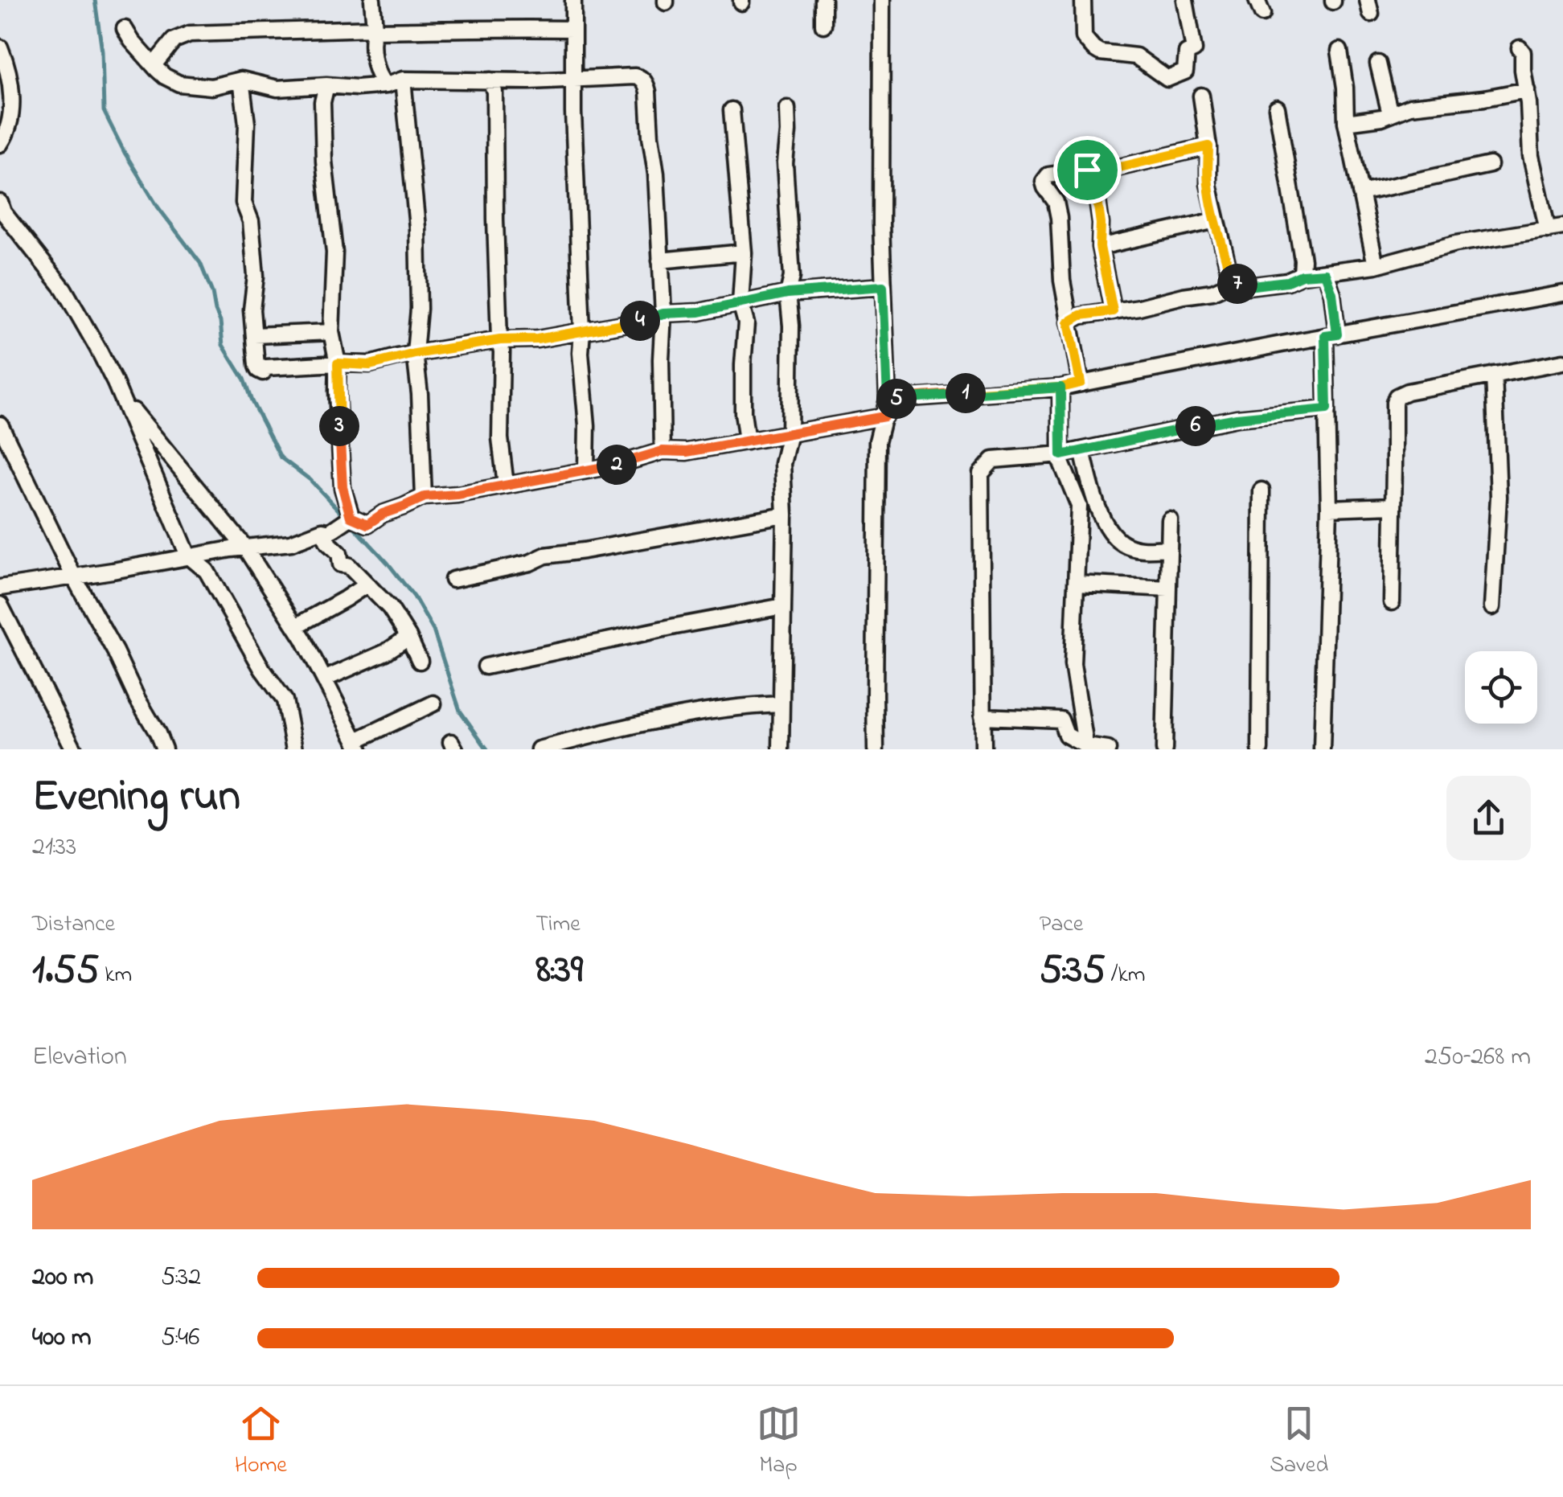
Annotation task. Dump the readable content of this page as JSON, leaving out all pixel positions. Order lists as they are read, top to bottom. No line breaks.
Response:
{"page":{"pins":["7","4","1","5","3","6","2"],"heading":["Evening run","21:33"],"stats":[["Distance","1.55 km"],["Time","8:39"],["Pace","5:35 /km"]],"chart":["Elevation","250–268 m"],"list":[{"name":"200 m","note":"5:32"},{"name":"400 m","note":"5:46"}],"tabs":["Home","Map","Saved"]}}
